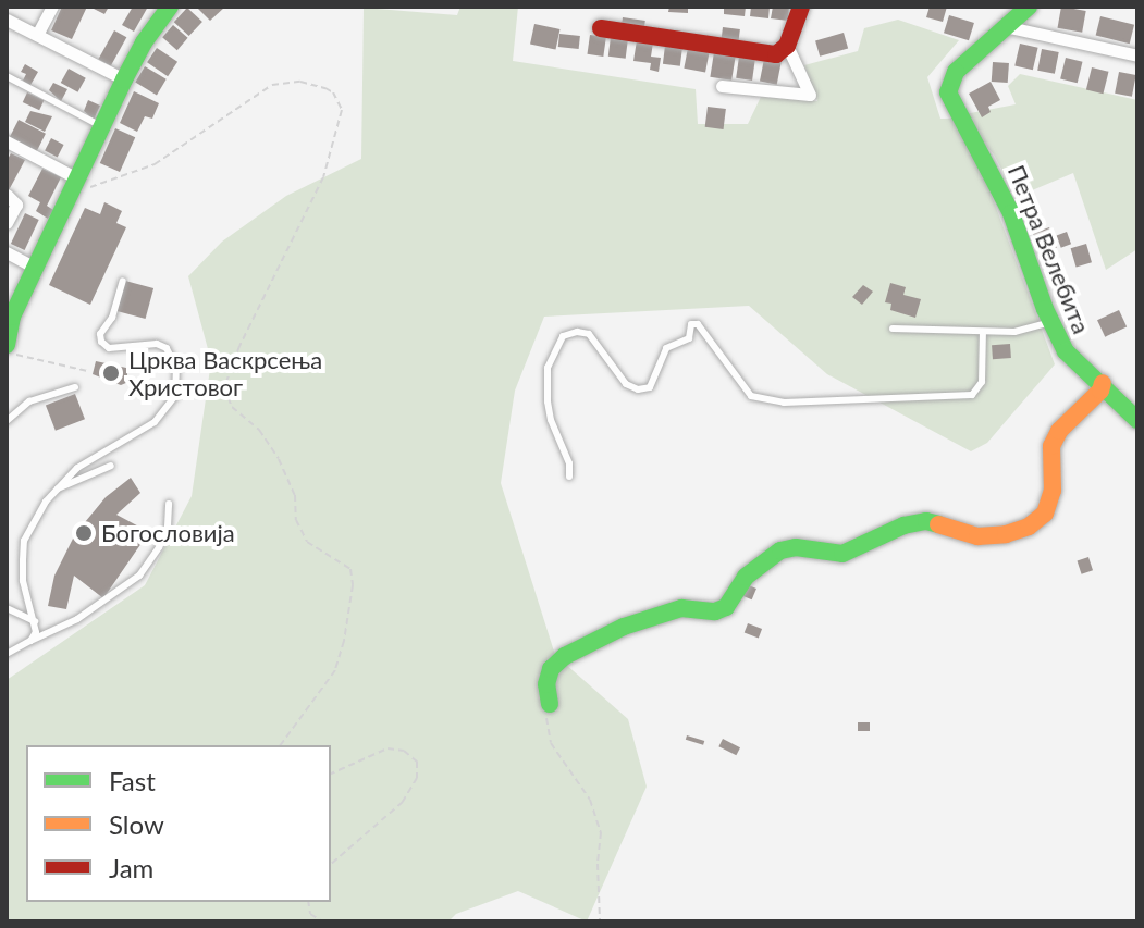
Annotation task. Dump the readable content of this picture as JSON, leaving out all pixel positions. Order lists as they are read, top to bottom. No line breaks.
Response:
{"streets":{"street":["Петра Велебита"]},"places":["Црква Васкрсења Христовог","Богословија"],"legend":["Fast","Slow","Jam"]}
